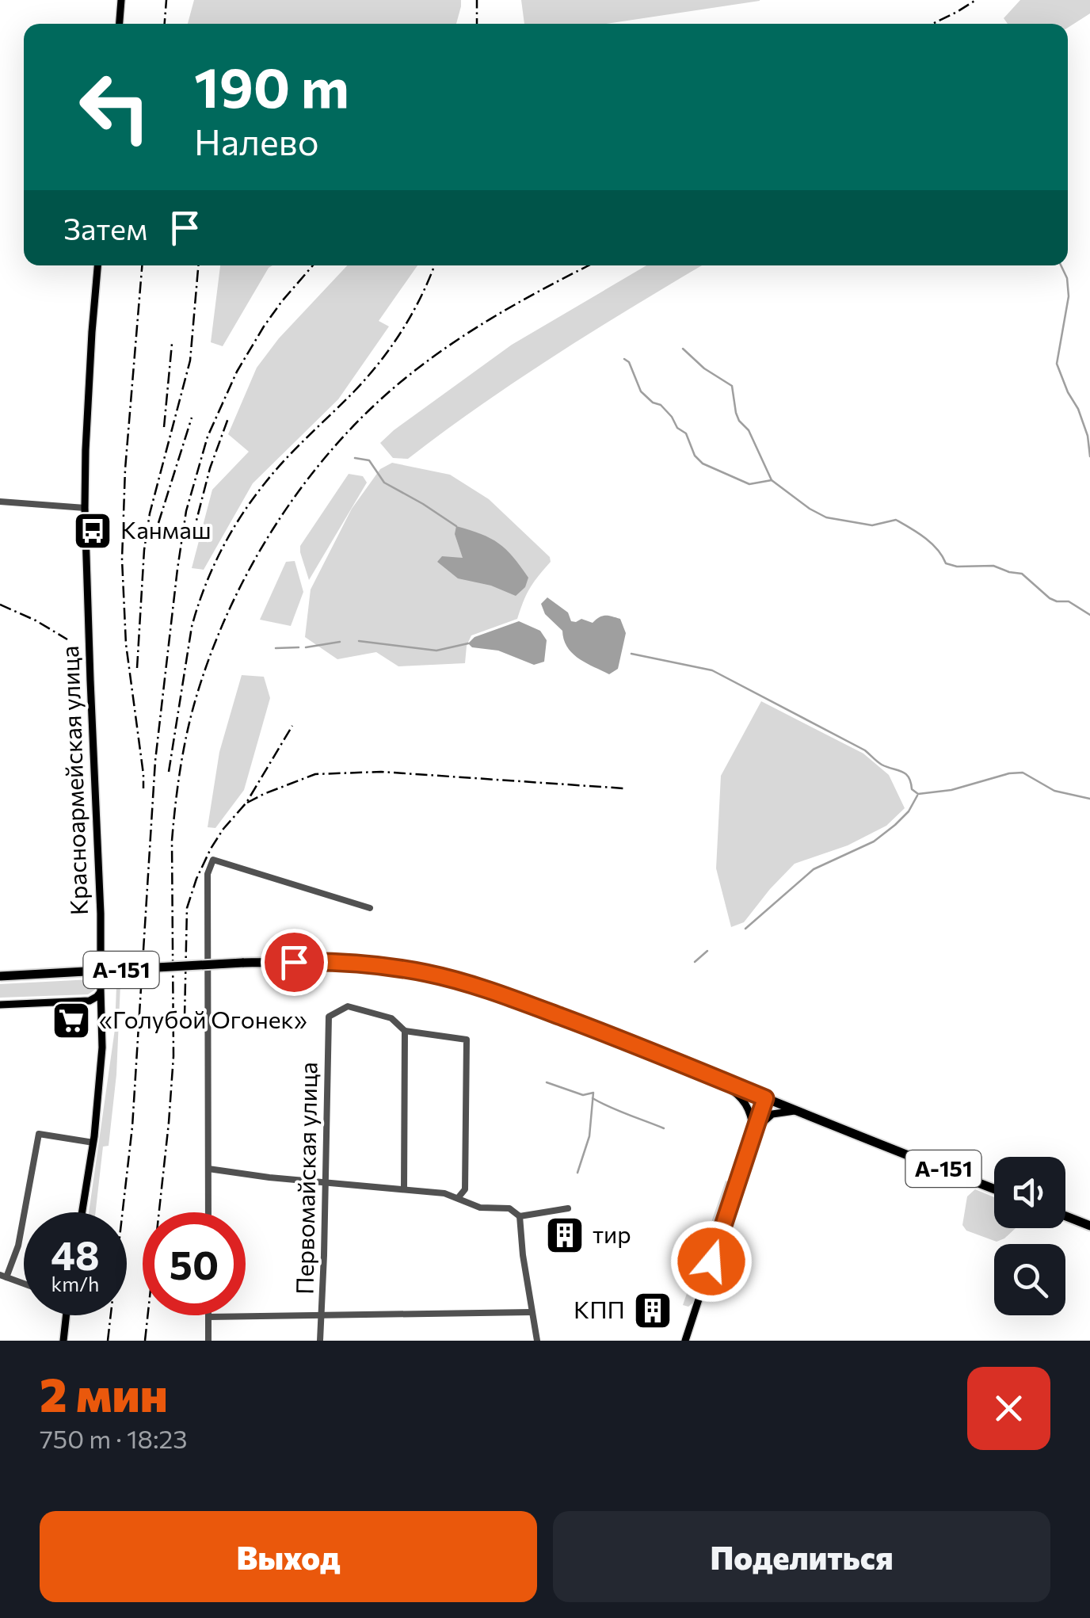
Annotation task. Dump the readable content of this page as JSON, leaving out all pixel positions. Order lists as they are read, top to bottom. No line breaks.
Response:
{"streets":{"highway":["А-151"],"main road":["Красноармейская улица"],"street":["Первомайская улица"]},"places":{"bus stop":["Канмаш"],"supermarket":["«Голубой Огонек»"],"building":["тир","КПП"]},"page":{"turn":["190 m","Налево"],"then":"Затем","speed":"48 km/h","limit":"50","heading":["2 мин","750 m · 18:23"],"buttons":["Выход","Поделиться"]}}
